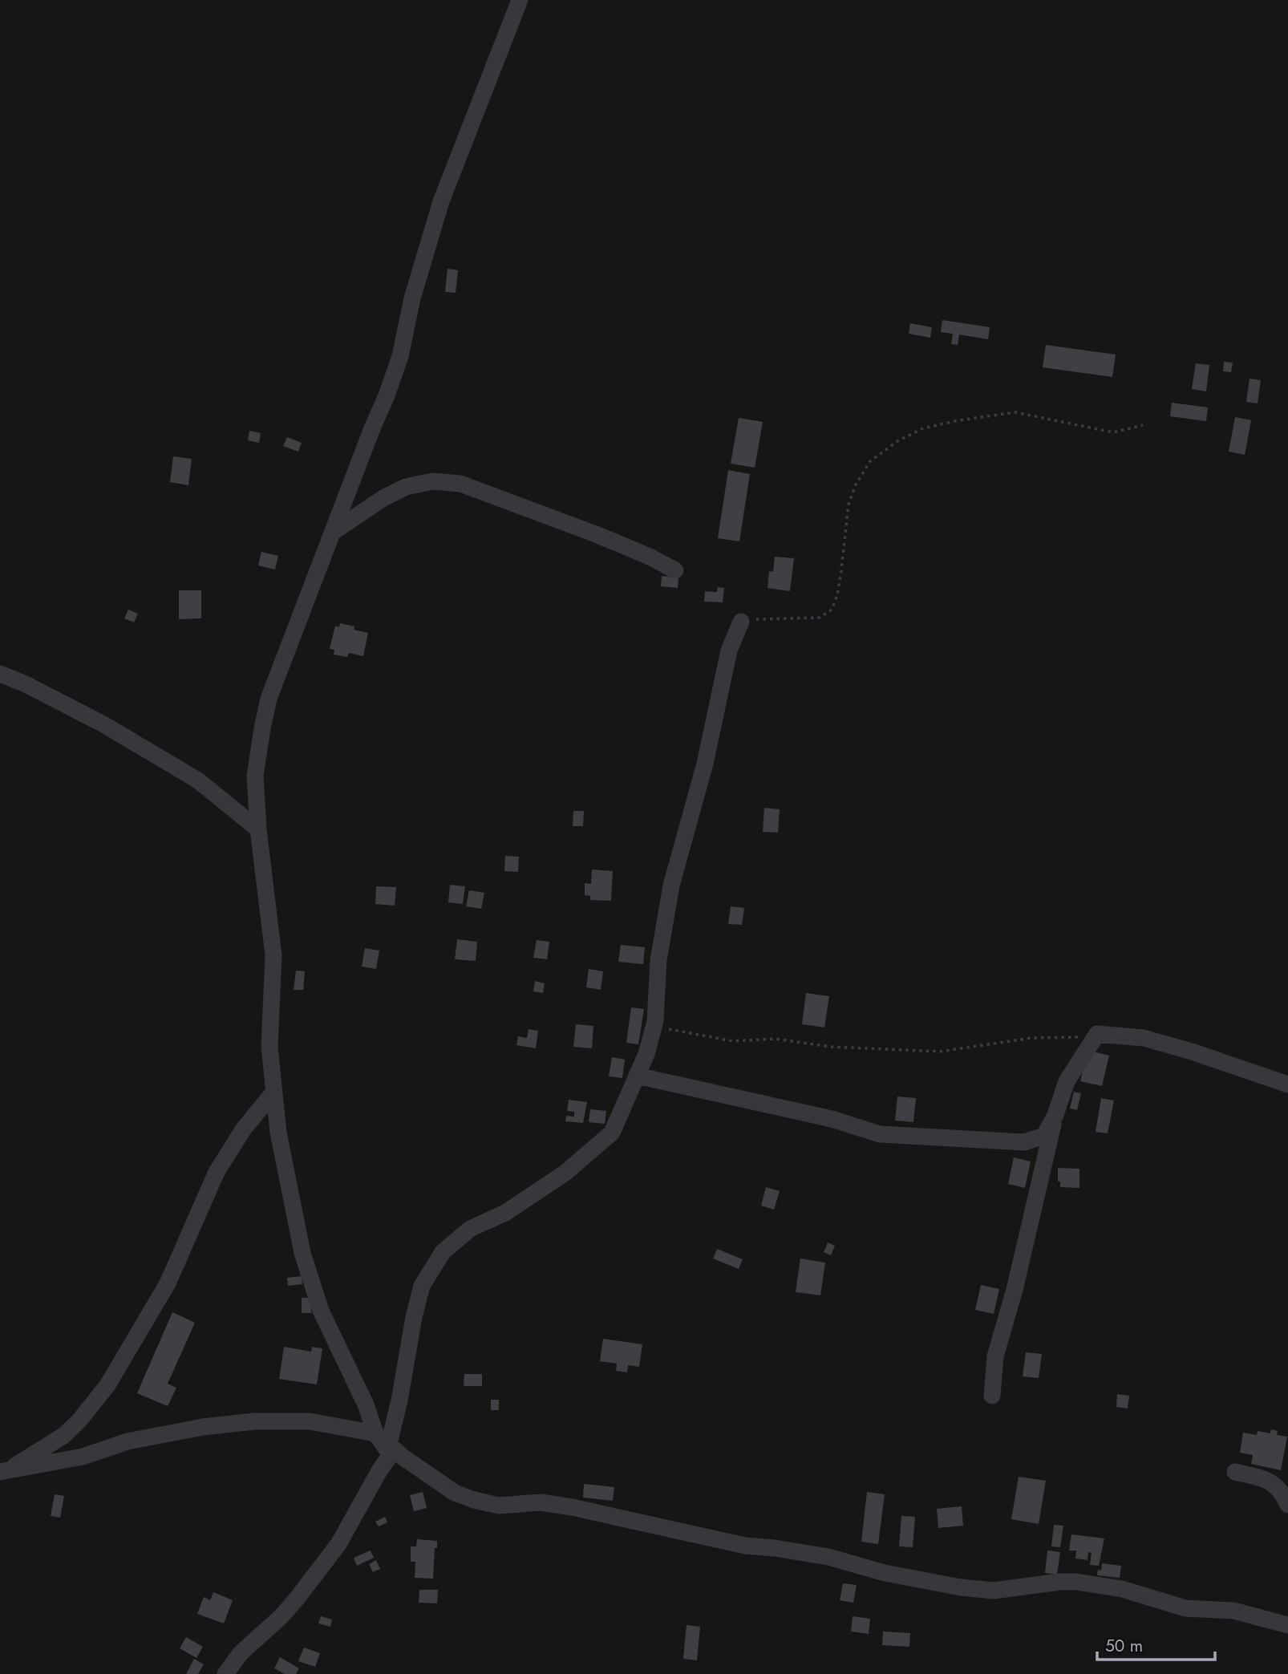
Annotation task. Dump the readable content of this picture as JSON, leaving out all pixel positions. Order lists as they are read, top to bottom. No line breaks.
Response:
{"scale_bar":"50 m"}
